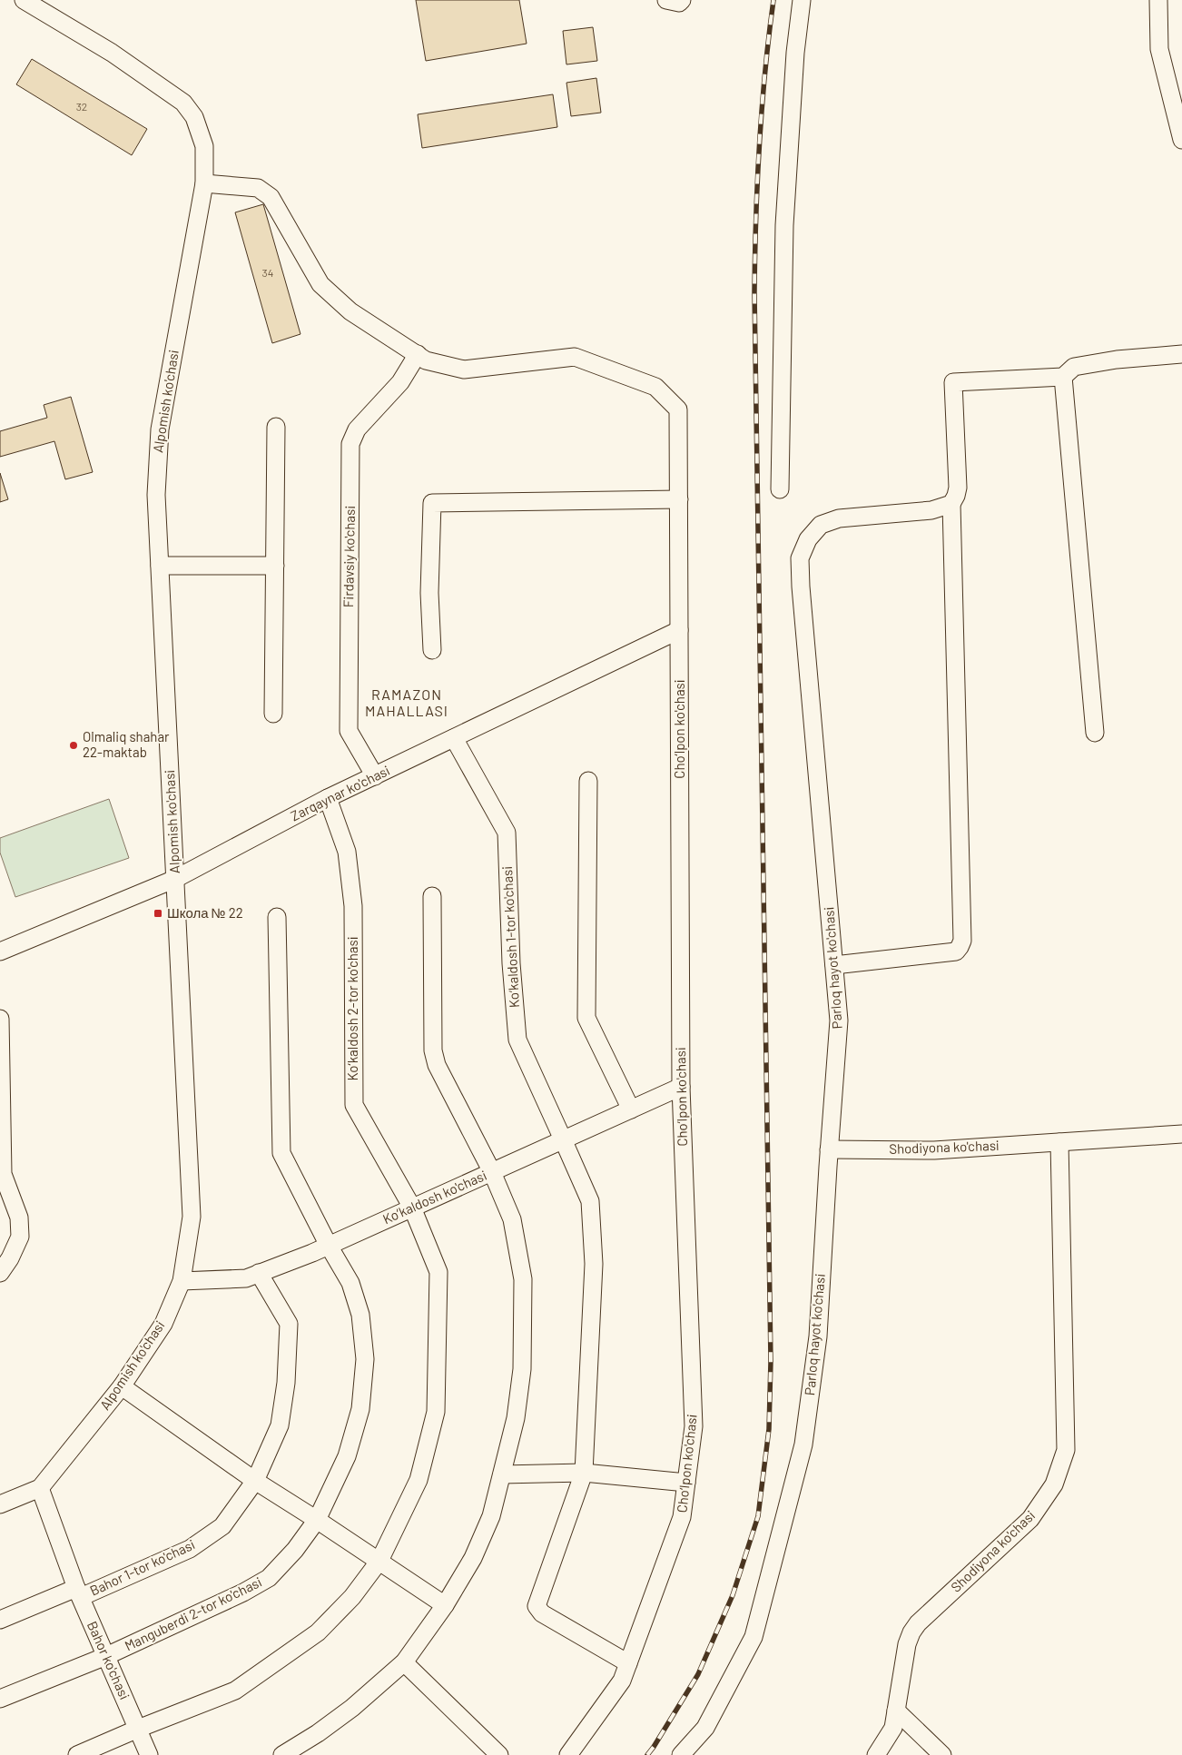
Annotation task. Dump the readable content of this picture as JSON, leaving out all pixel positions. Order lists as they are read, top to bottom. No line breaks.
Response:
{"streets":{"street":["Alpomish ko'chasi","Firdavsiy ko'chasi","Cho‘lpon ko'chasi","Zarqaynar ko'chasi","Ko‘kaldosh 1-tor ko'chasi","Parloq hayot ko'chasi","Ko‘kaldosh 2-tor ko'chasi","Shodiyona ko'chasi","Ko‘kaldosh ko'chasi","Bahor 1-tor ko'chasi","Manguberdi 2-tor ko'chasi","Bahor ko'chasi"]},"crossings":[["Alpomish ko'chasi","Zarqaynar ko'chasi"],["Alpomish ko'chasi","Ko‘kaldosh ko'chasi"],["Alpomish ko'chasi","Bahor ko'chasi"],["Firdavsiy ko'chasi","Cho‘lpon ko'chasi"],["Firdavsiy ko'chasi","Zarqaynar ko'chasi"],["Cho‘lpon ko'chasi","Zarqaynar ko'chasi"],["Cho‘lpon ko'chasi","Ko‘kaldosh 1-tor ko'chasi"],["Cho‘lpon ko'chasi","Ko‘kaldosh ko'chasi"],["Zarqaynar ko'chasi","Ko‘kaldosh 1-tor ko'chasi"],["Zarqaynar ko'chasi","Ko‘kaldosh 2-tor ko'chasi"],["Ko‘kaldosh 1-tor ko'chasi","Ko‘kaldosh ko'chasi"],["Parloq hayot ko'chasi","Shodiyona ko'chasi"],["Ko‘kaldosh 2-tor ko'chasi","Ko‘kaldosh ko'chasi"],["Ko‘kaldosh 2-tor ko'chasi","Bahor ko'chasi"],["Ko‘kaldosh ko'chasi","Bahor 1-tor ko'chasi"],["Ko‘kaldosh ko'chasi","Manguberdi 2-tor ko'chasi"],["Bahor 1-tor ko'chasi","Bahor ko'chasi"],["Manguberdi 2-tor ko'chasi","Bahor ko'chasi"]],"districts":["RAMAZON MAHALLASI"],"places":{"other":["Olmaliq shahar 22-maktab"],"transit":["Школа № 22"]},"house_numbers":["32","34"]}
